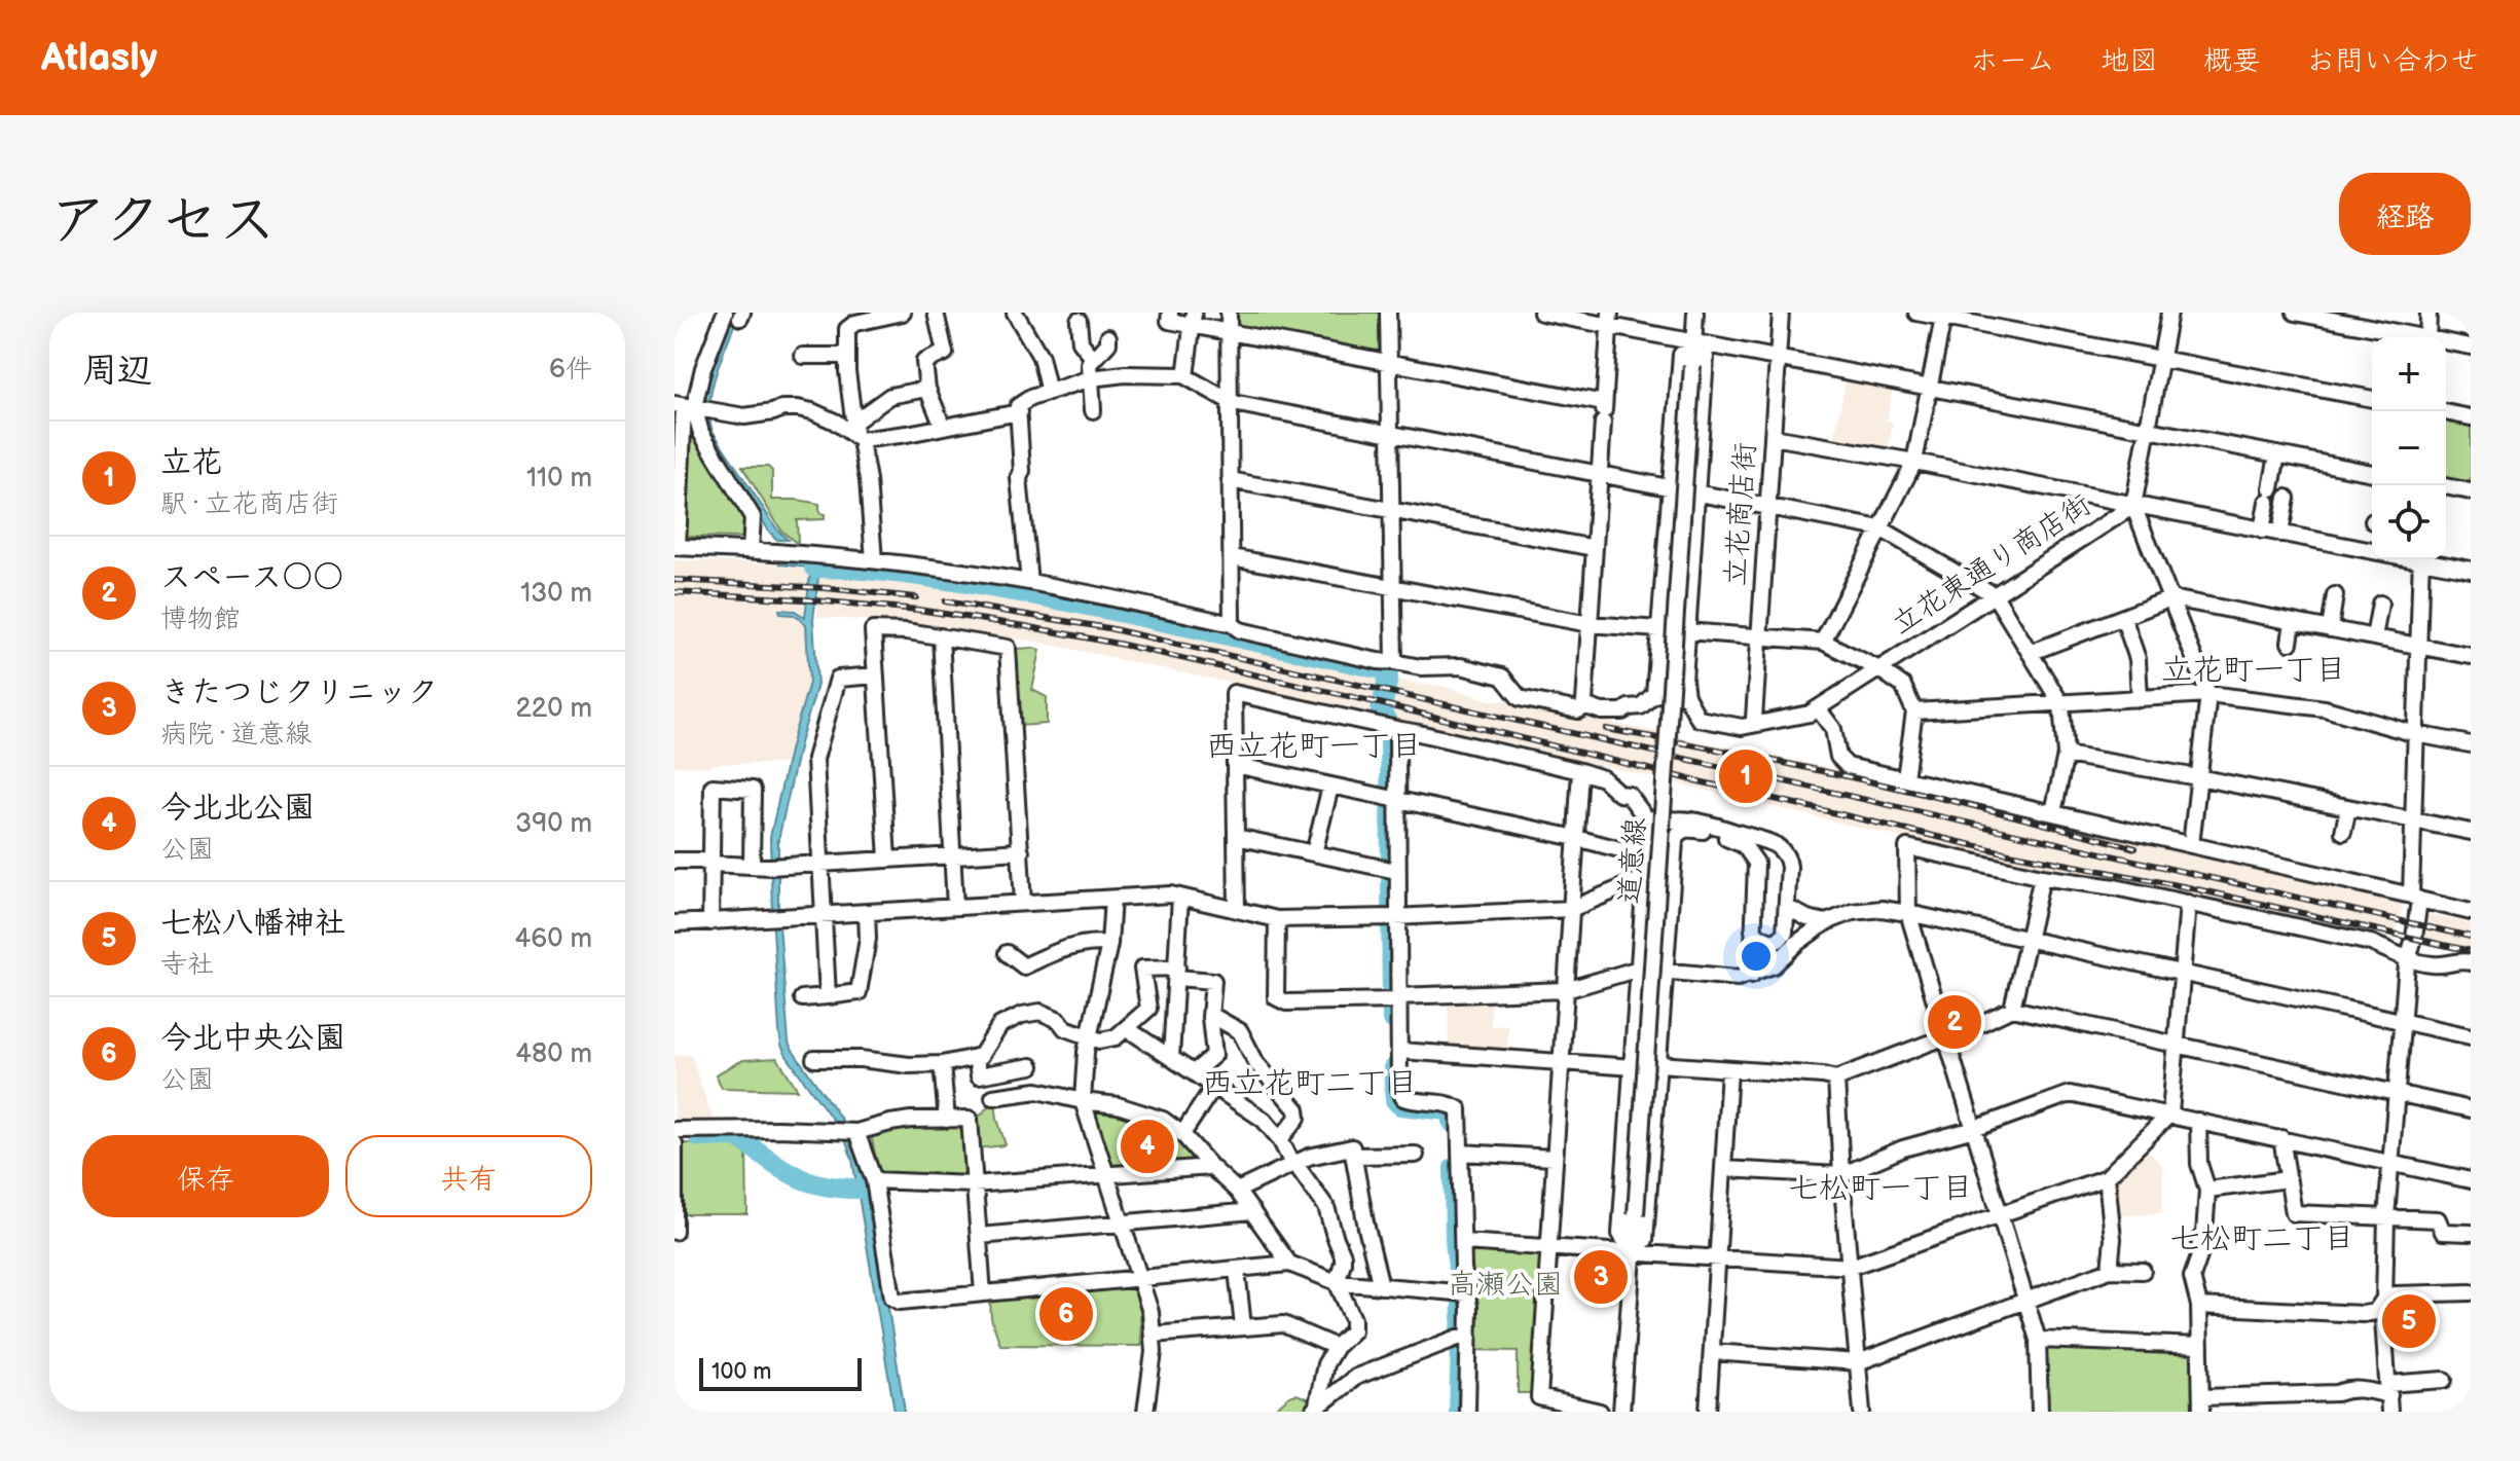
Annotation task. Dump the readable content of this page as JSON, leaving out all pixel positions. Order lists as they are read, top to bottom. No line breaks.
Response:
{"streets":{"street":["立花商店街","立花東通り商店街","道意線"]},"districts":["立花町一丁目","西立花町一丁目","西立花町二丁目","七松町一丁目","七松町二丁目"],"parks":["高瀬公園"],"scale_bar":"100 m","page":{"header":"Atlasly","nav":["ホーム","地図","概要","お問い合わせ"],"title":"アクセス","buttons":["経路",["保存","共有"]],"heading":["周辺","6件"],"map_buttons":["+","−"],"list":[{"mark":"1","name":"立花","note":"駅 · 立花商店街","value":"110 m"},{"mark":"2","name":"スペース○○","note":"博物館","value":"130 m"},{"mark":"3","name":"きたつじクリニック","note":"病院 · 道意線","value":"220 m"},{"mark":"4","name":"今北北公園","note":"公園","value":"390 m"},{"mark":"5","name":"七松八幡神社","note":"寺社","value":"460 m"},{"mark":"6","name":"今北中央公園","note":"公園","value":"480 m"}],"pins":["1","2","4","3","6","5"],"scale":"100 m"}}
